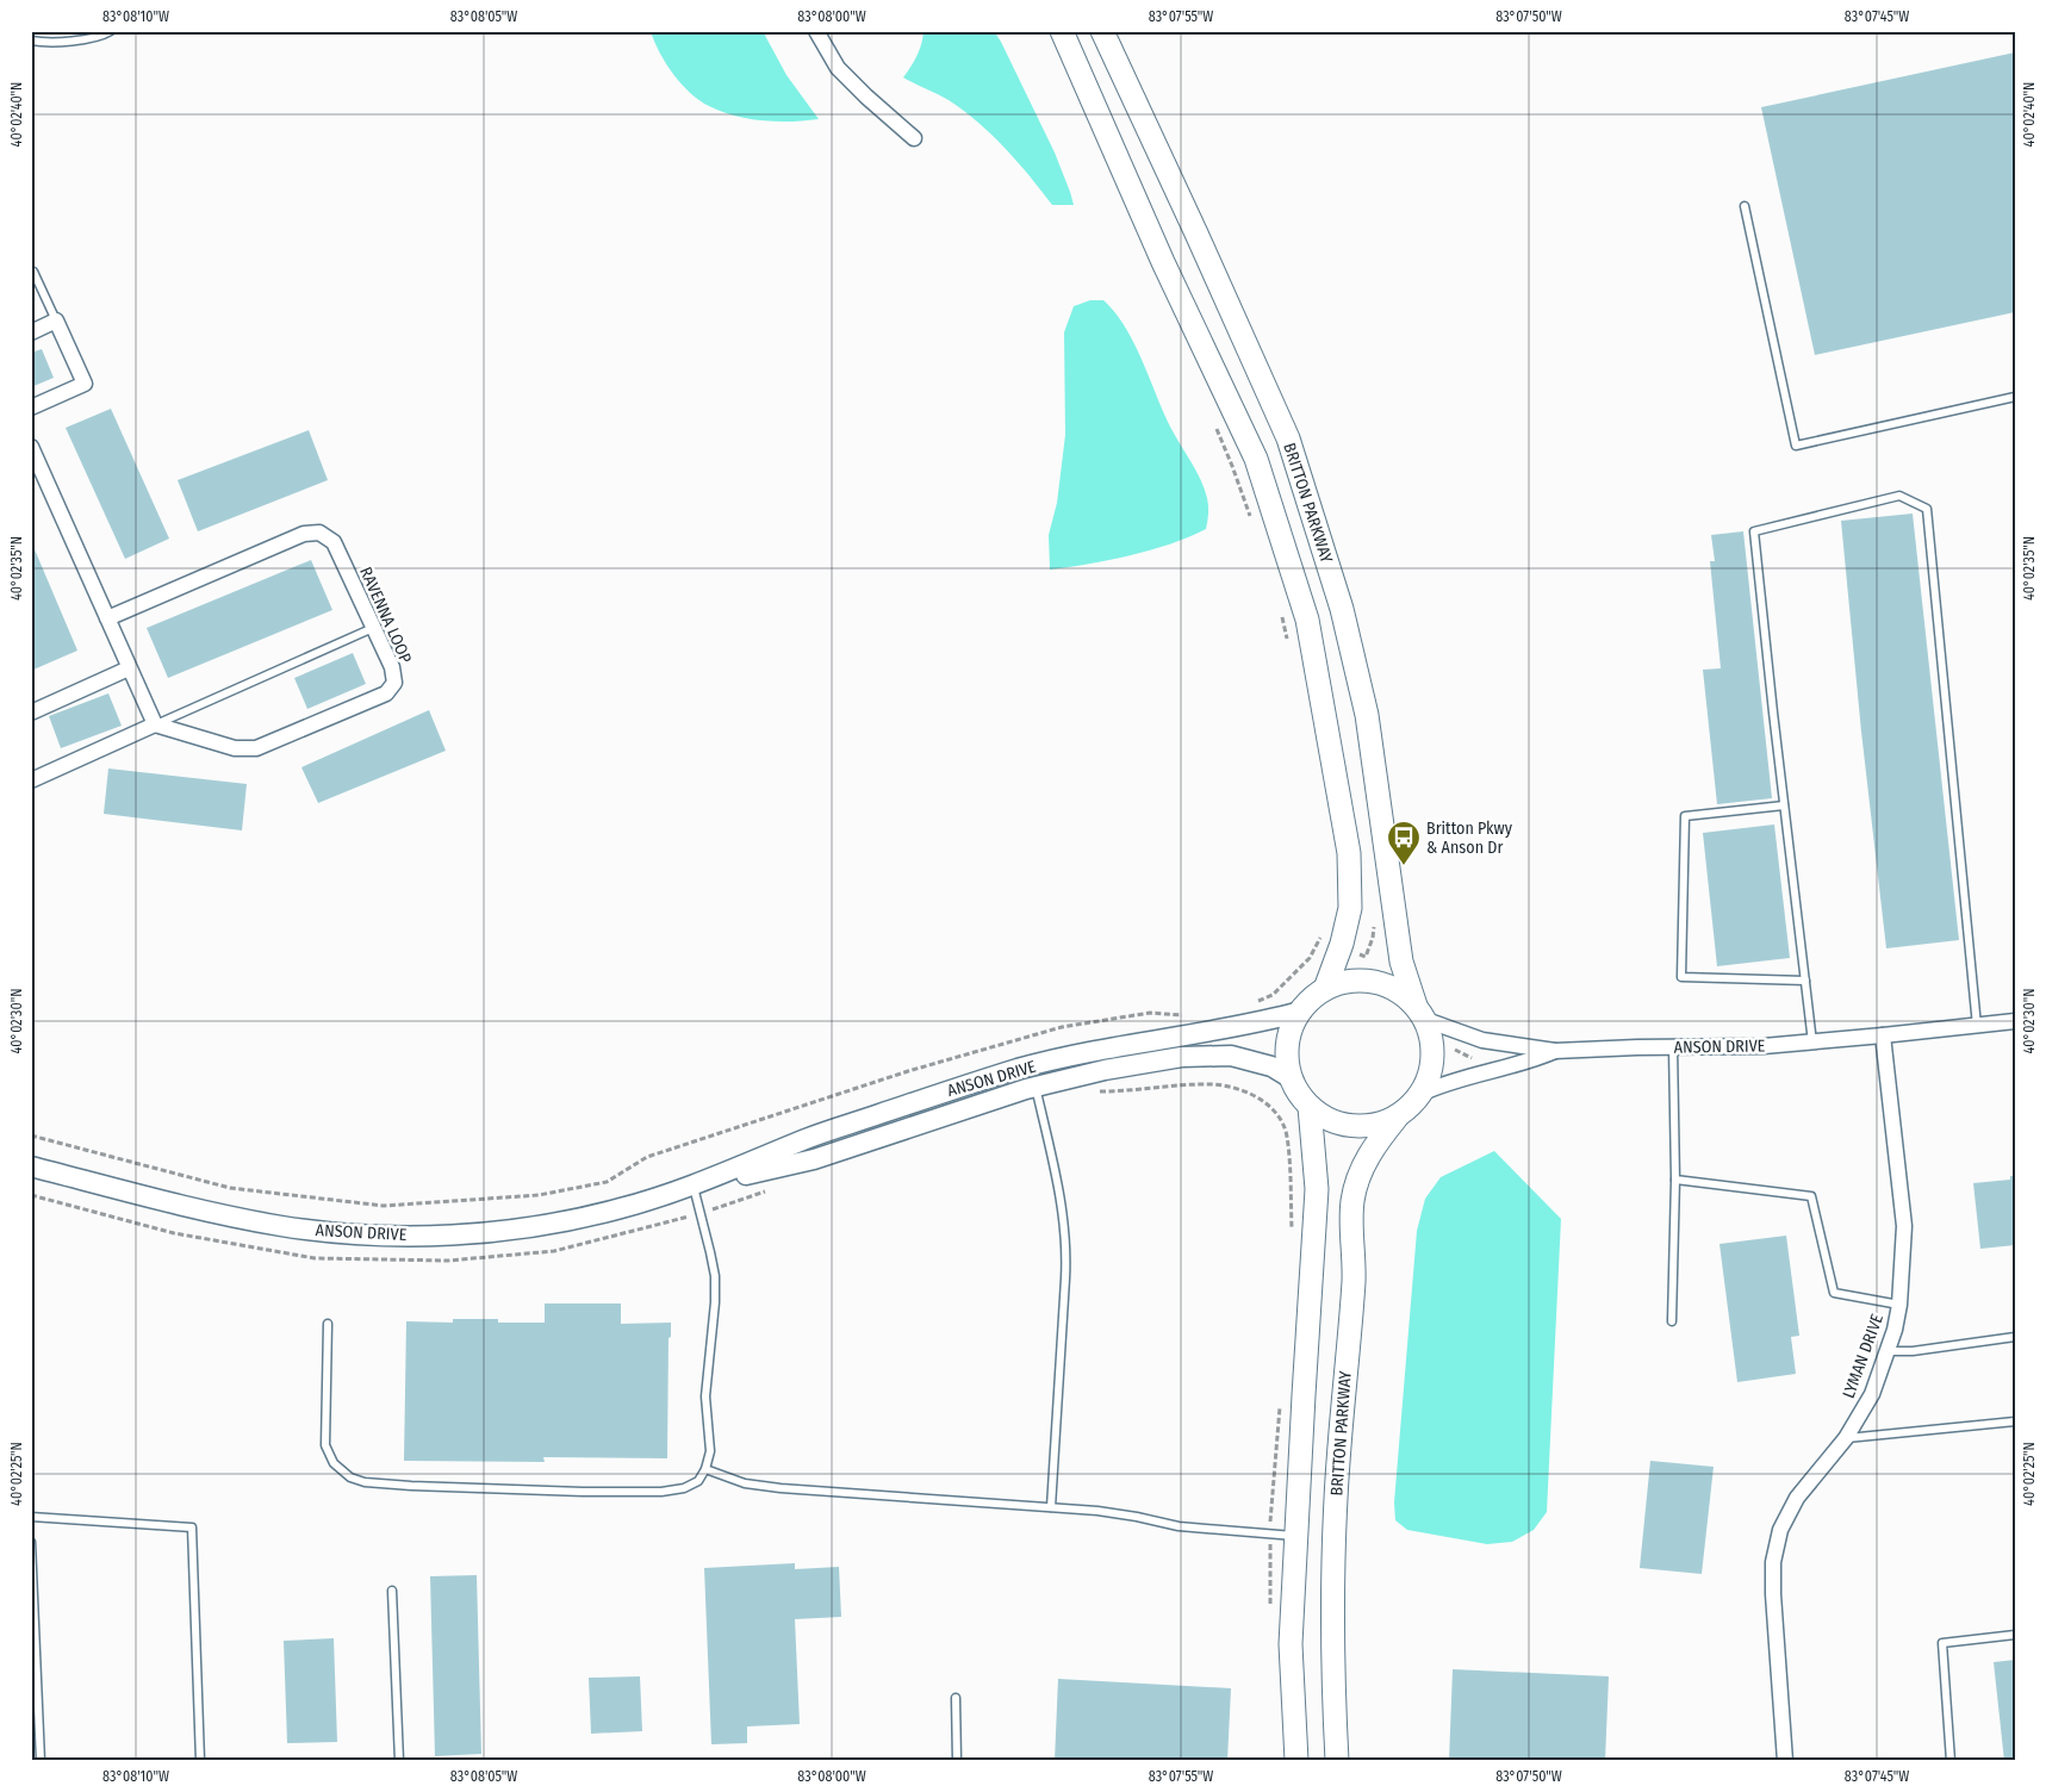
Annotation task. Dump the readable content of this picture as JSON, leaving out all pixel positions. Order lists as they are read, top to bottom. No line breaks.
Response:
{"streets":{"main road":["BRITTON PARKWAY"],"street":["RAVENNA LOOP","ANSON DRIVE","LYMAN DRIVE"]},"crossings":[["BRITTON PARKWAY","ANSON DRIVE"],["ANSON DRIVE","LYMAN DRIVE"]],"places":{"bus stop":["Britton Pkwy & Anson Dr"]},"coordinates":["83°08'10\"W","83°08'05\"W","83°08'00\"W","83°07'55\"W","83°07'50\"W","83°07'45\"W","40°02'40\"N","40°02'35\"N","40°02'30\"N","40°02'25\"N"]}
